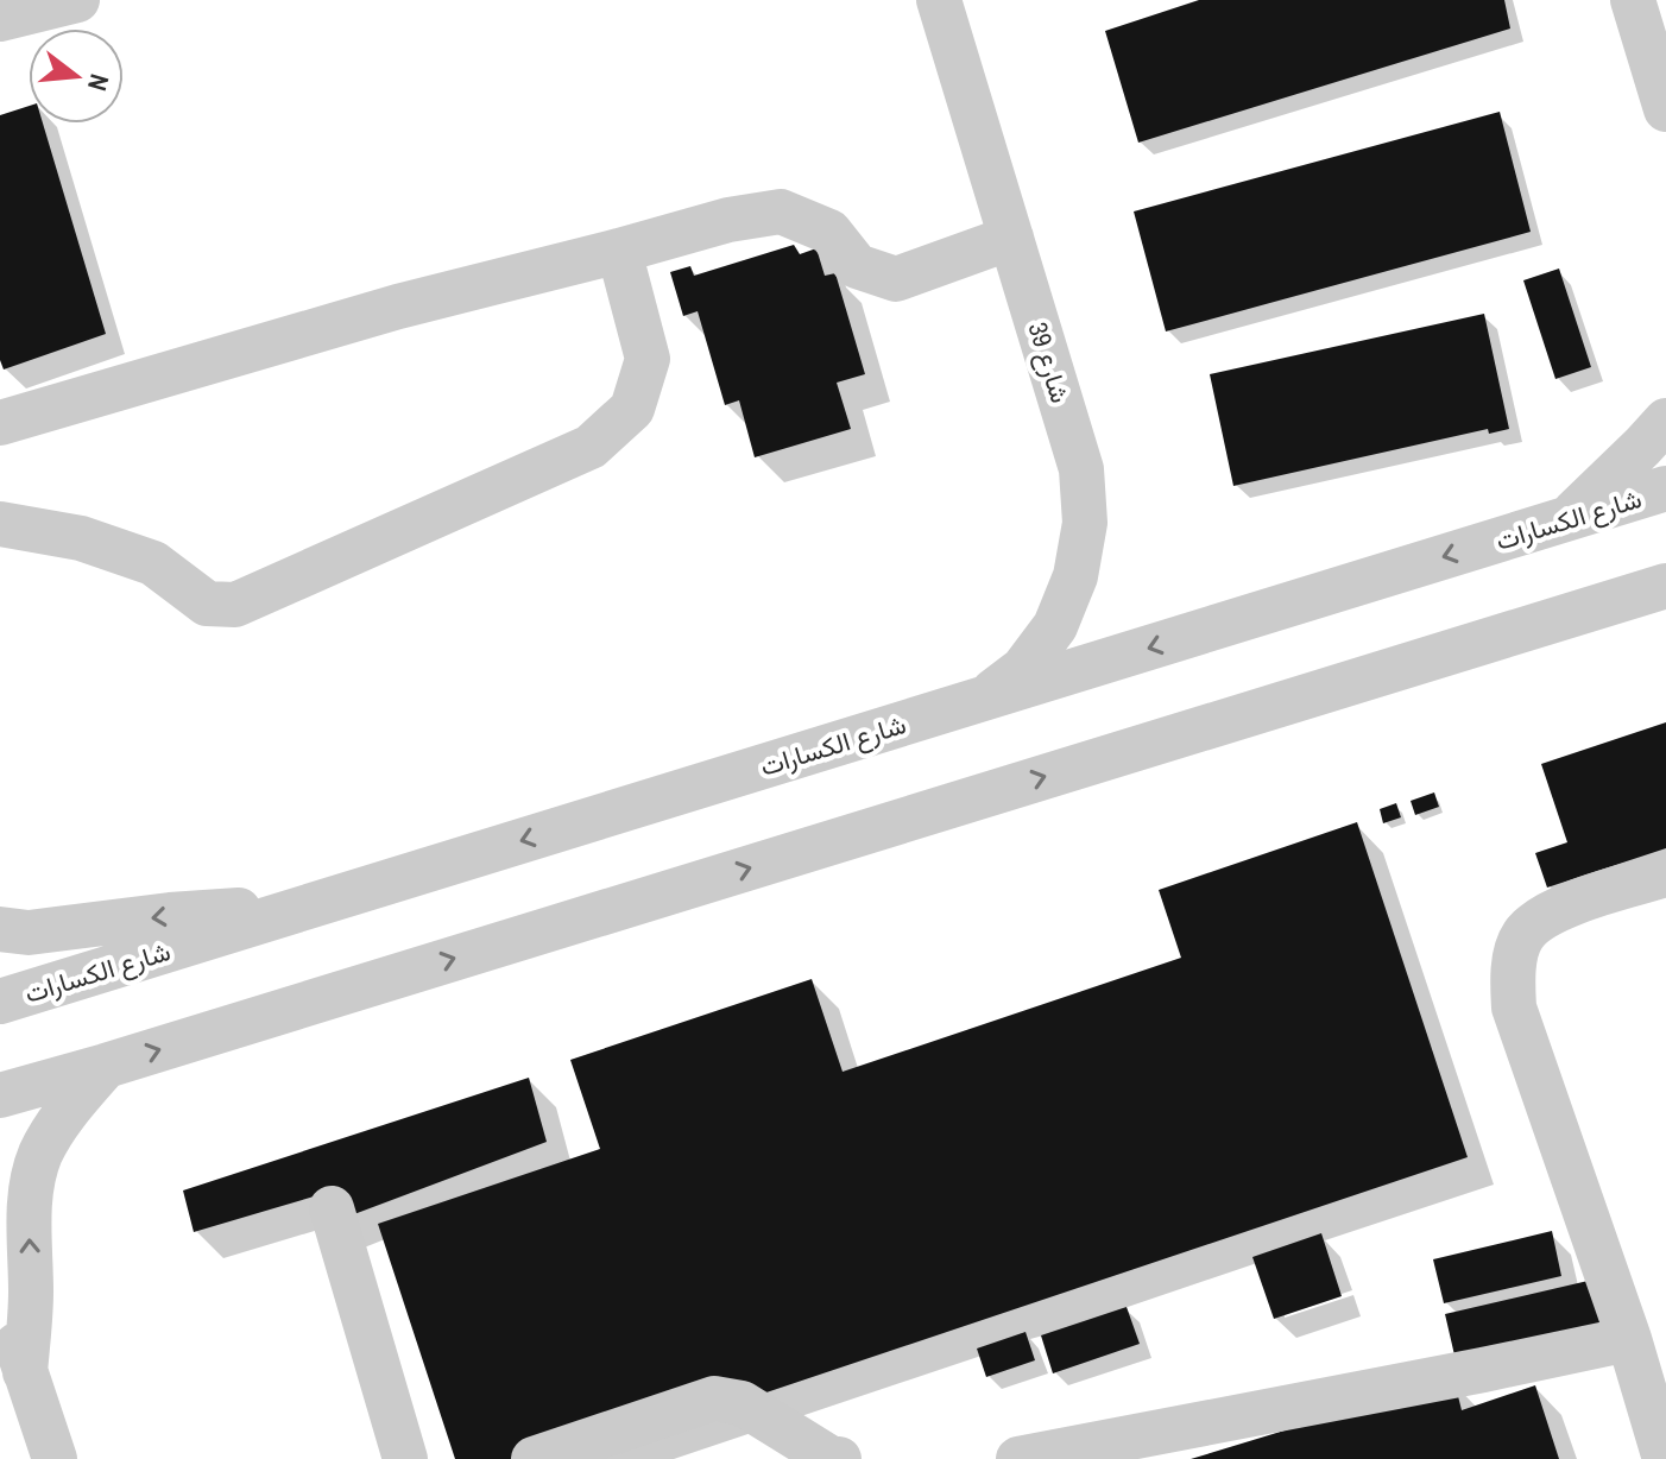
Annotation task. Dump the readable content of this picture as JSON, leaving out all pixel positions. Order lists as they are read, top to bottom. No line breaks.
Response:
{"streets":{"street":["شارع 39","شارع الكسارات"]},"crossings":[["شارع 39","شارع الكسارات"]],"north":"right"}
